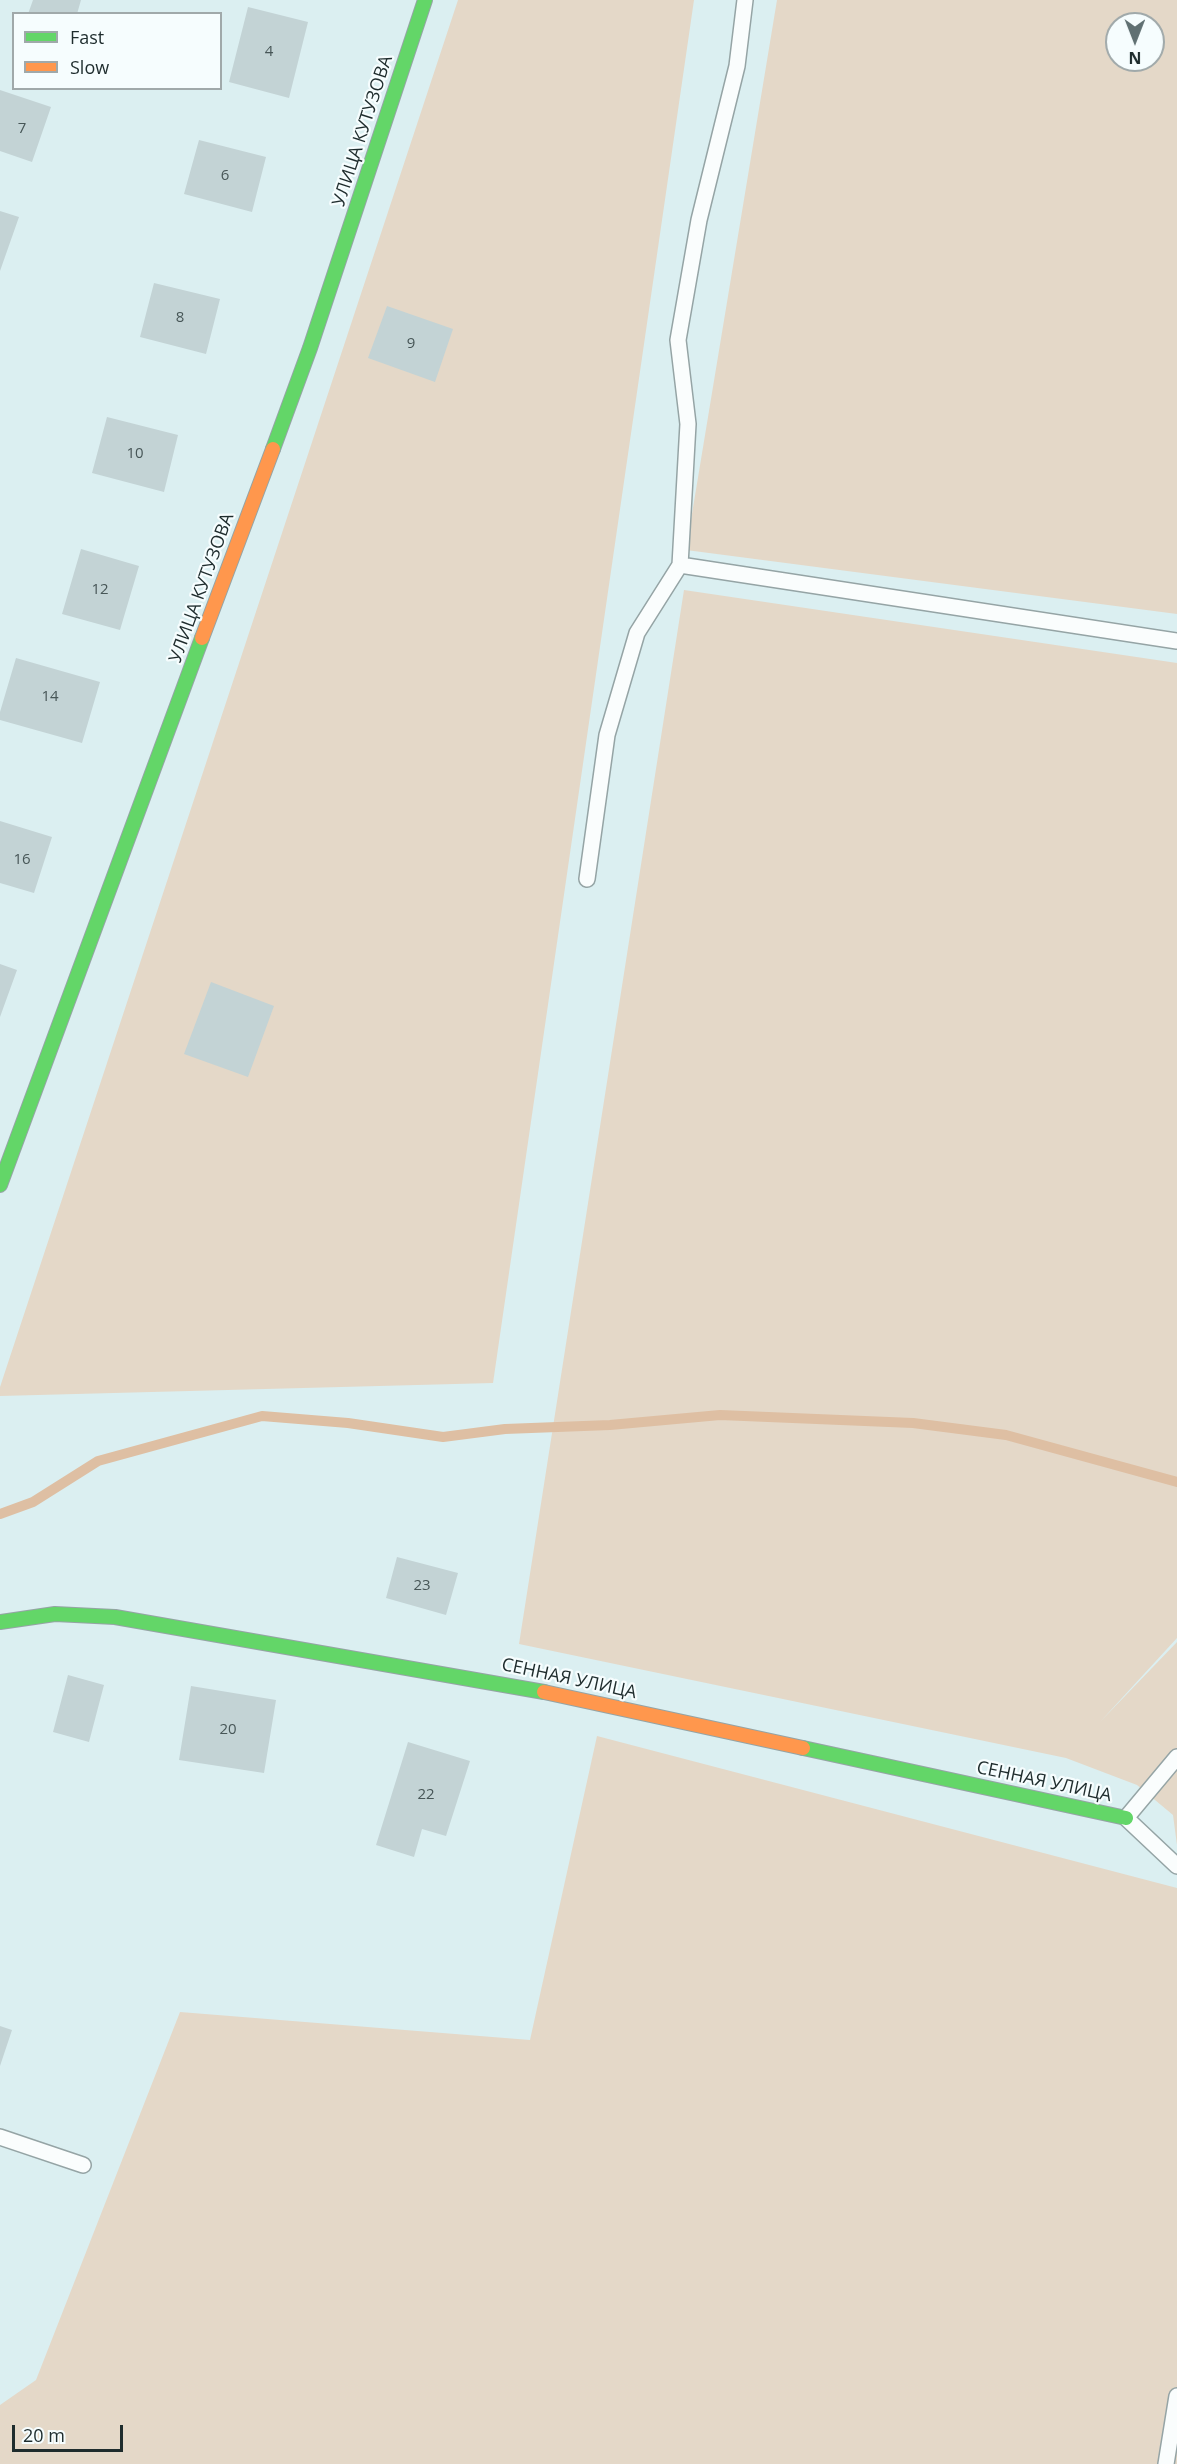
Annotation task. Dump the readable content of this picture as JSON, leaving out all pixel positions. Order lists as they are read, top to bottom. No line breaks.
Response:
{"streets":{"street":["УЛИЦА КУТУЗОВА","СЕННАЯ УЛИЦА"]},"house_numbers":["4","7","6","8","9","10","12","14","16","23","20","22"],"legend":["Fast","Slow"],"scale_bar":"20 m","north":"bottom"}
